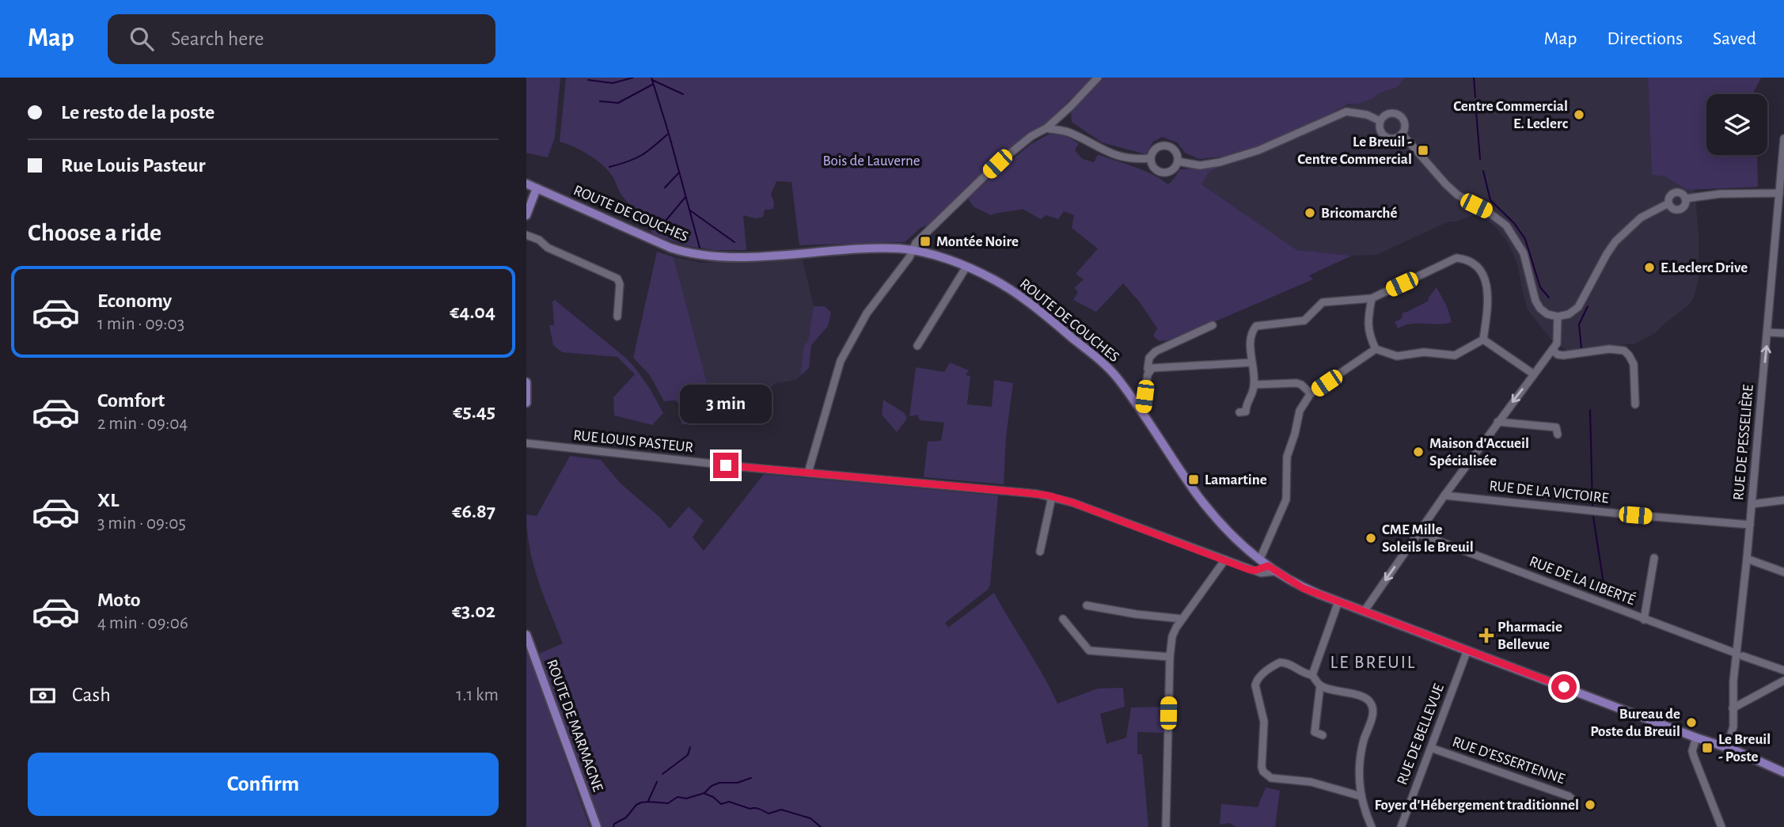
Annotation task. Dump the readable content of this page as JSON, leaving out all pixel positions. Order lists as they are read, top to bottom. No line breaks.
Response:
{"streets":{"main road":["ROUTE DE COUCHES","ROUTE DE MARMAGNE"],"street":["RUE LOUIS PASTEUR","RUE DE PESSELIÈRE","RUE DE LA VICTOIRE","RUE DE LA LIBERTÉ","RUE DE BELLEVUE","RUE D'ESSERTENNE"]},"crossings":[["ROUTE DE COUCHES","RUE LOUIS PASTEUR"],["ROUTE DE COUCHES","RUE DE PESSELIÈRE"],["ROUTE DE COUCHES","RUE DE BELLEVUE"],["RUE DE PESSELIÈRE","RUE DE LA VICTOIRE"],["RUE DE PESSELIÈRE","RUE DE LA LIBERTÉ"],["RUE DE BELLEVUE","RUE D'ESSERTENNE"]],"districts":["LE BREUIL"],"parks":["Bois de Lauverne"],"places":{"other":["Centre Commercial E. Leclerc","Bricomarché","E.Leclerc Drive","Maison d'Accueil Spécialisée","CME Mille Soleils le Breuil","Bureau de Poste du Breuil","Foyer d'Hébergement traditionnel"],"transit":["Le Breuil - Centre Commercial","Montée Noire","Lamartine","Le Breuil - Poste"],"health":["Pharmacie Bellevue"]},"page":{"header":"Map","search":"Search here","nav":["Map","Directions","Saved"],"banner":["Le resto de la poste","Rue Louis Pasteur"],"heading":"Choose a ride","list":[{"name":"Economy","note":"1 min · 09:03","value":"€4.04"},{"name":"Comfort","note":"2 min · 09:04","value":"€5.45"},{"name":"XL","note":"3 min · 09:05","value":"€6.87"},{"name":"Moto","note":"4 min · 09:06","value":"€3.02"}],"bubble":"3 min","pay":["Cash","1.1 km"],"buttons":"Confirm"}}
